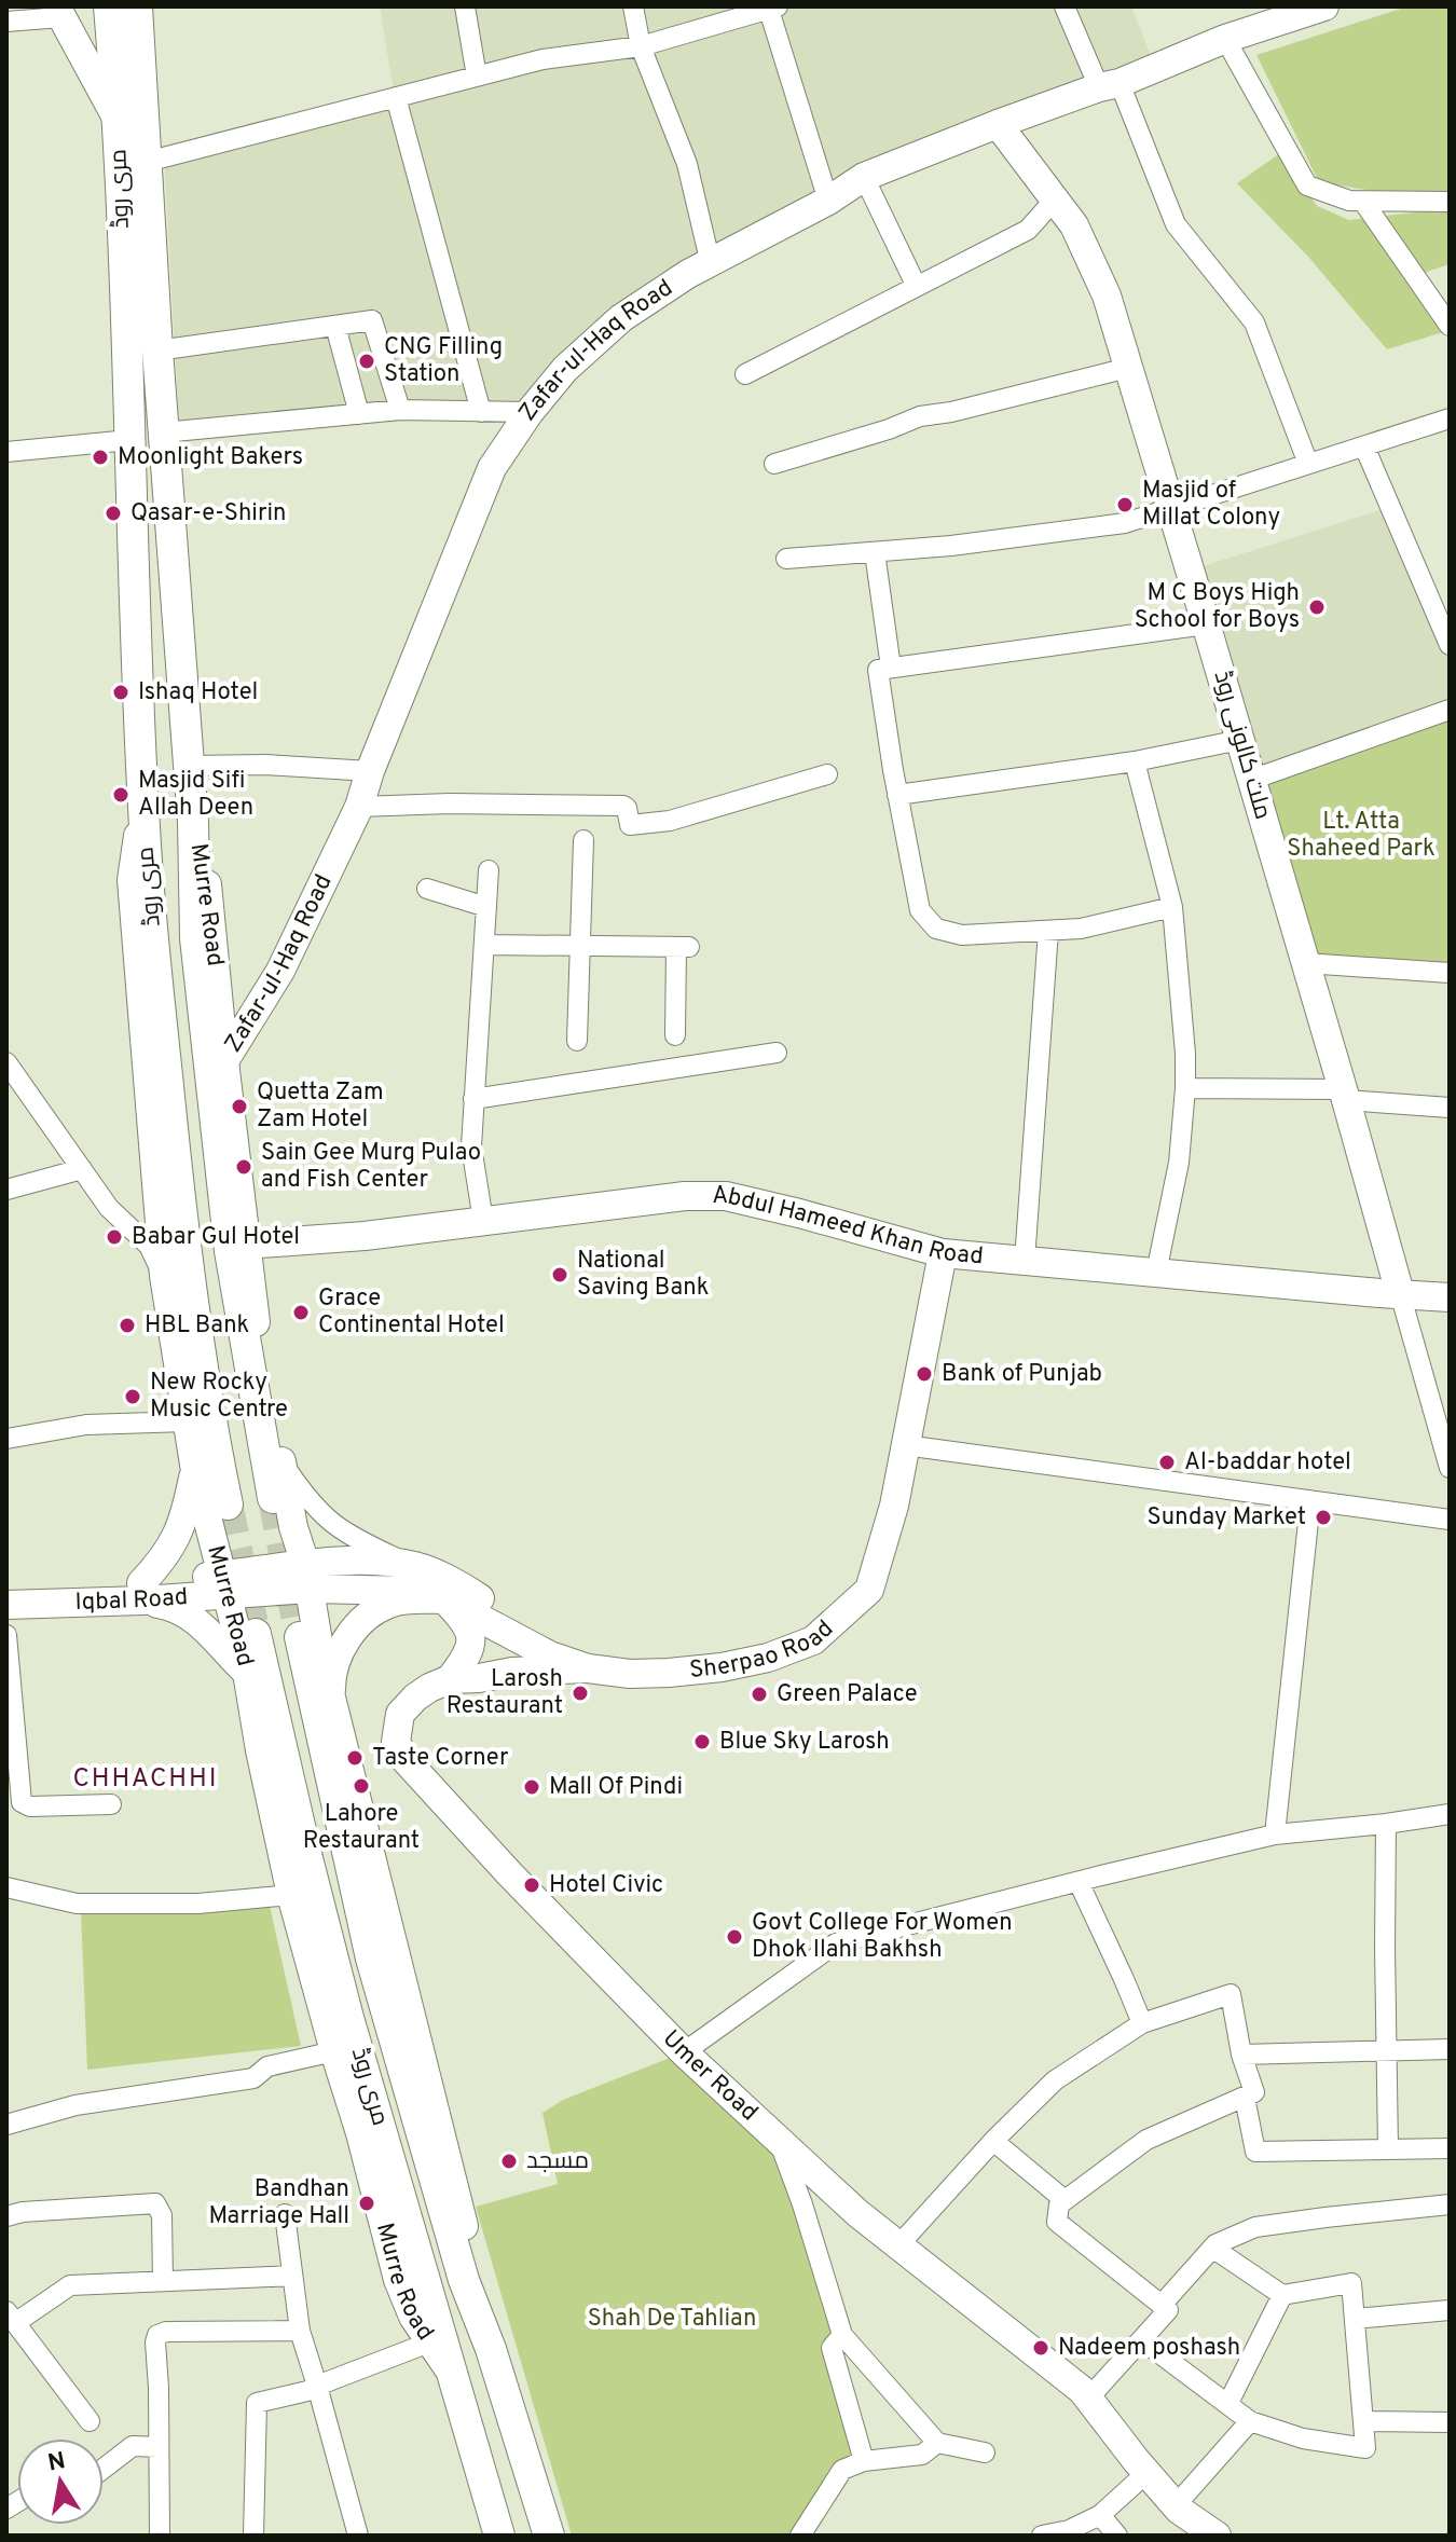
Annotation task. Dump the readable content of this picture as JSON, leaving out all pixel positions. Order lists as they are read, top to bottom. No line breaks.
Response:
{"streets":{"main road":["مری روڈ"],"street":["Zafar-ul-Haq Road","ملت کالونی روڈ","Murre Road","Abdul Hameed Khan Road","Iqbal Road","Sherpao Road","Umer Road"]},"crossings":[["مری روڈ","Murre Road"],["Zafar-ul-Haq Road","ملت کالونی روڈ"],["Zafar-ul-Haq Road","Murre Road"],["ملت کالونی روڈ","Abdul Hameed Khan Road"],["Murre Road","Abdul Hameed Khan Road"],["Murre Road","Iqbal Road"],["Murre Road","Sherpao Road"],["Abdul Hameed Khan Road","Sherpao Road"],["Iqbal Road","Sherpao Road"],["Sherpao Road","Umer Road"]],"districts":["CHHACHHI"],"parks":["Lt. Atta Shaheed Park","Shah De Tahlian"],"places":["CNG Filling Station","Moonlight Bakers","Masjid of Millat Colony","Qasar-e-Shirin","M C Boys High School for Boys","Ishaq Hotel","Masjid Sifi Allah Deen","Quetta Zam Zam Hotel","Sain Gee Murg Pulao and Fish Center","Babar Gul Hotel","National Saving Bank","Grace Continental Hotel","HBL Bank","Bank of Punjab","New Rocky Music Centre","Al-baddar hotel","Sunday Market","Larosh Restaurant","Green Palace","Blue Sky Larosh","Taste Corner","Lahore Restaurant","Mall Of Pindi","Hotel Civic","Govt College For Women Dhok Ilahi Bakhsh","مسجد","Bandhan Marriage Hall","Nadeem poshash"],"north":"top"}
